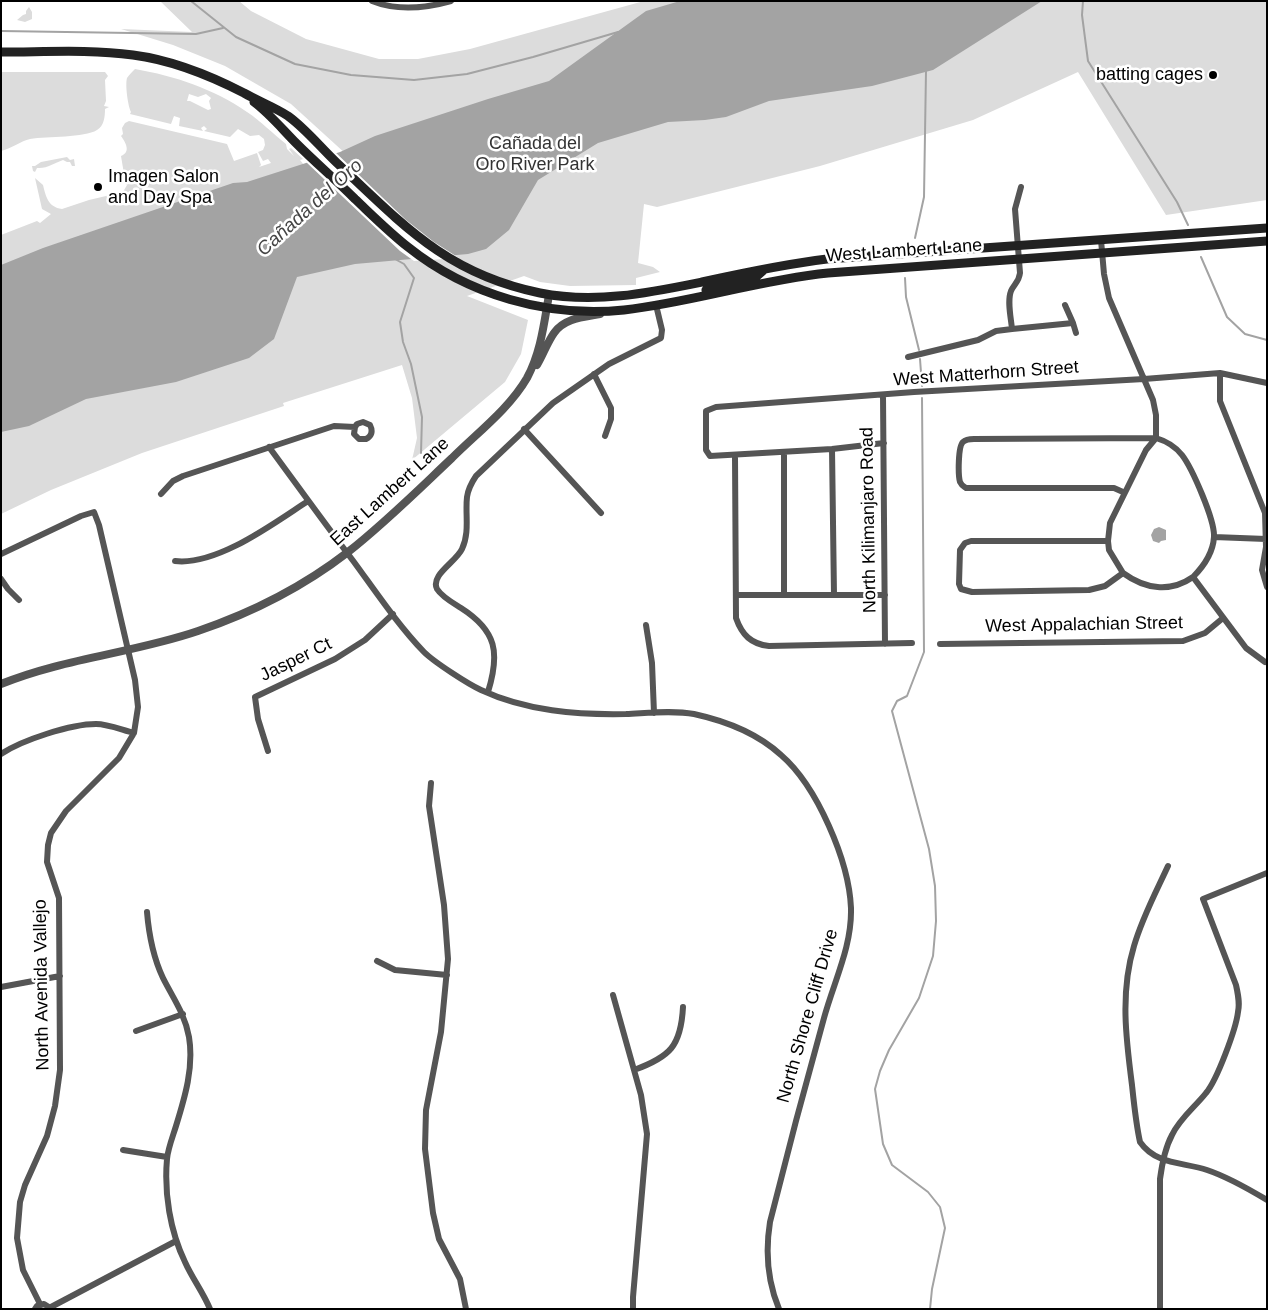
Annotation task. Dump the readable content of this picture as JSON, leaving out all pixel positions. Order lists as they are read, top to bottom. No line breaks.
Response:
{"streets":{"main road":["West Lambert Lane"],"street":["West Matterhorn Street","East Lambert Lane","North Kilimanjaro Road","West Appalachian Street","Jasper Ct","North Avenida Vallejo","North Shore Cliff Drive"]},"crossings":[["West Lambert Lane","East Lambert Lane"],["West Matterhorn Street","North Kilimanjaro Road"],["East Lambert Lane","North Avenida Vallejo"],["East Lambert Lane","North Shore Cliff Drive"],["Jasper Ct","North Shore Cliff Drive"]],"water":["Cañada del Oro"],"parks":["Cañada del Oro River Park"],"places":["batting cages","Imagen Salon and Day Spa"]}
